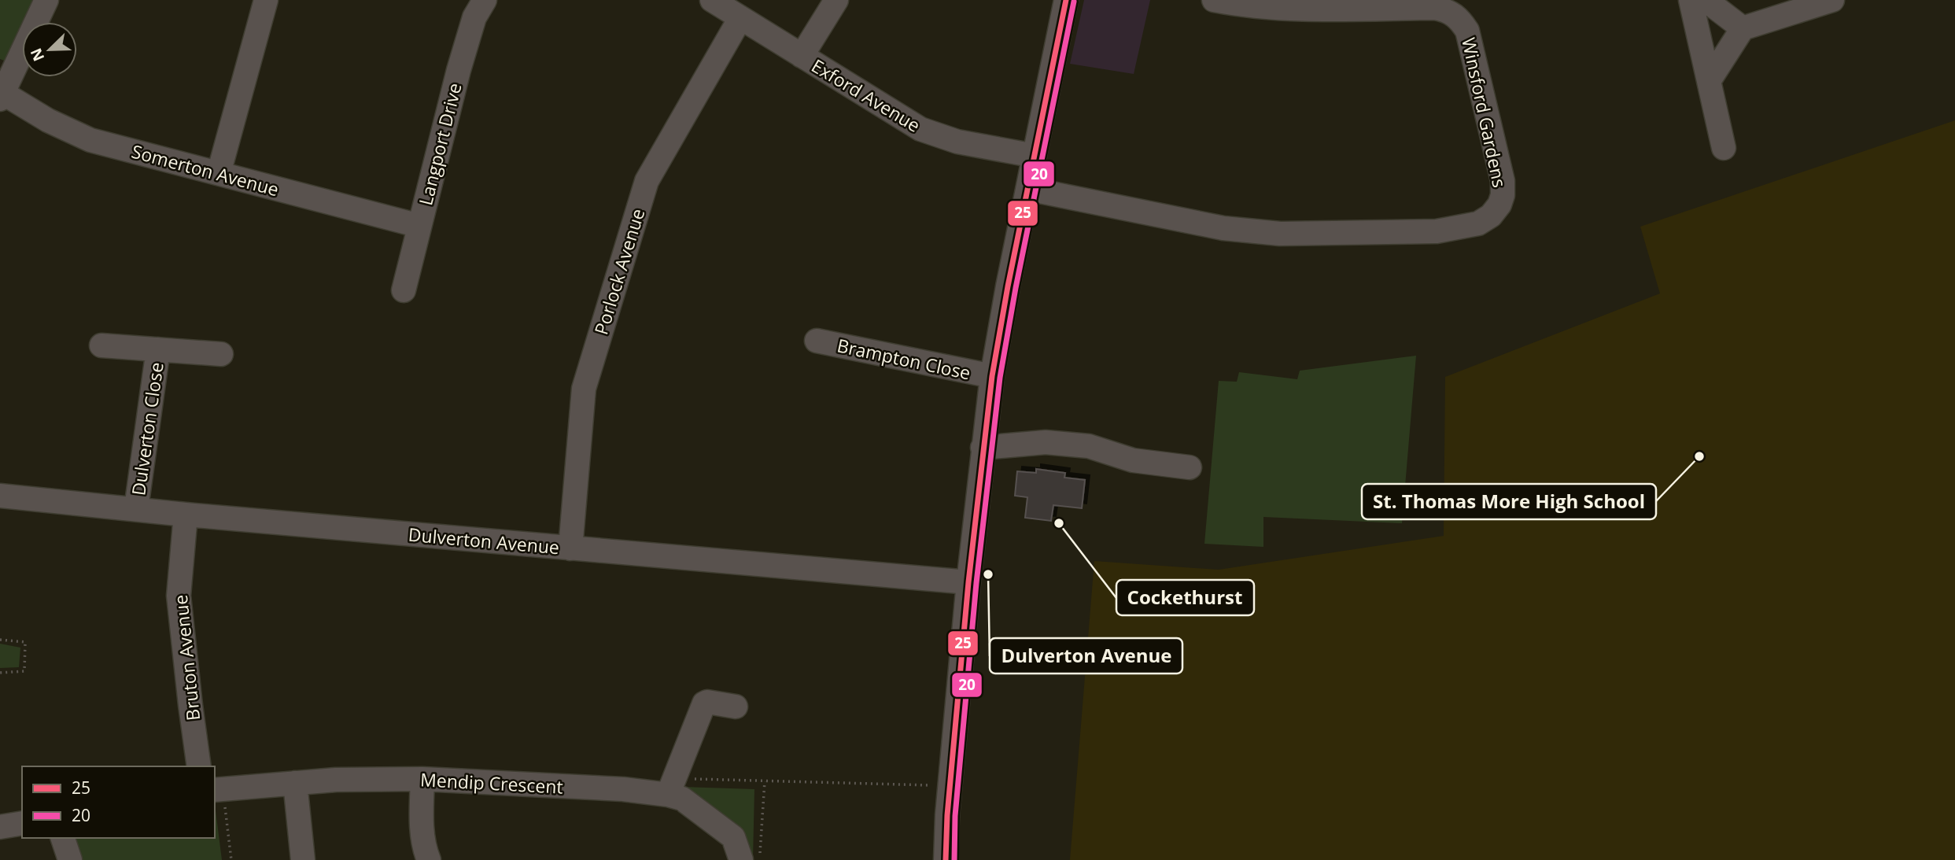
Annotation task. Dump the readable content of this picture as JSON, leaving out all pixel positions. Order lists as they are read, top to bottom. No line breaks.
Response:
{"streets":{"street":["Exford Avenue","Winsford Gardens","Langport Drive","Somerton Avenue","Porlock Avenue","Brampton Close","Dulverton Close","Dulverton Avenue","Bruton Avenue","Mendip Crescent"]},"crossings":[["Exford Avenue","Porlock Avenue"],["Langport Drive","Somerton Avenue"],["Porlock Avenue","Dulverton Avenue"],["Dulverton Close","Dulverton Avenue"],["Dulverton Avenue","Bruton Avenue"]],"places":["St. Thomas More High School","Cockethurst","Dulverton Avenue"],"lines":["transit line 25","transit line 20"],"legend":["25","20"],"north":"bottom left"}
